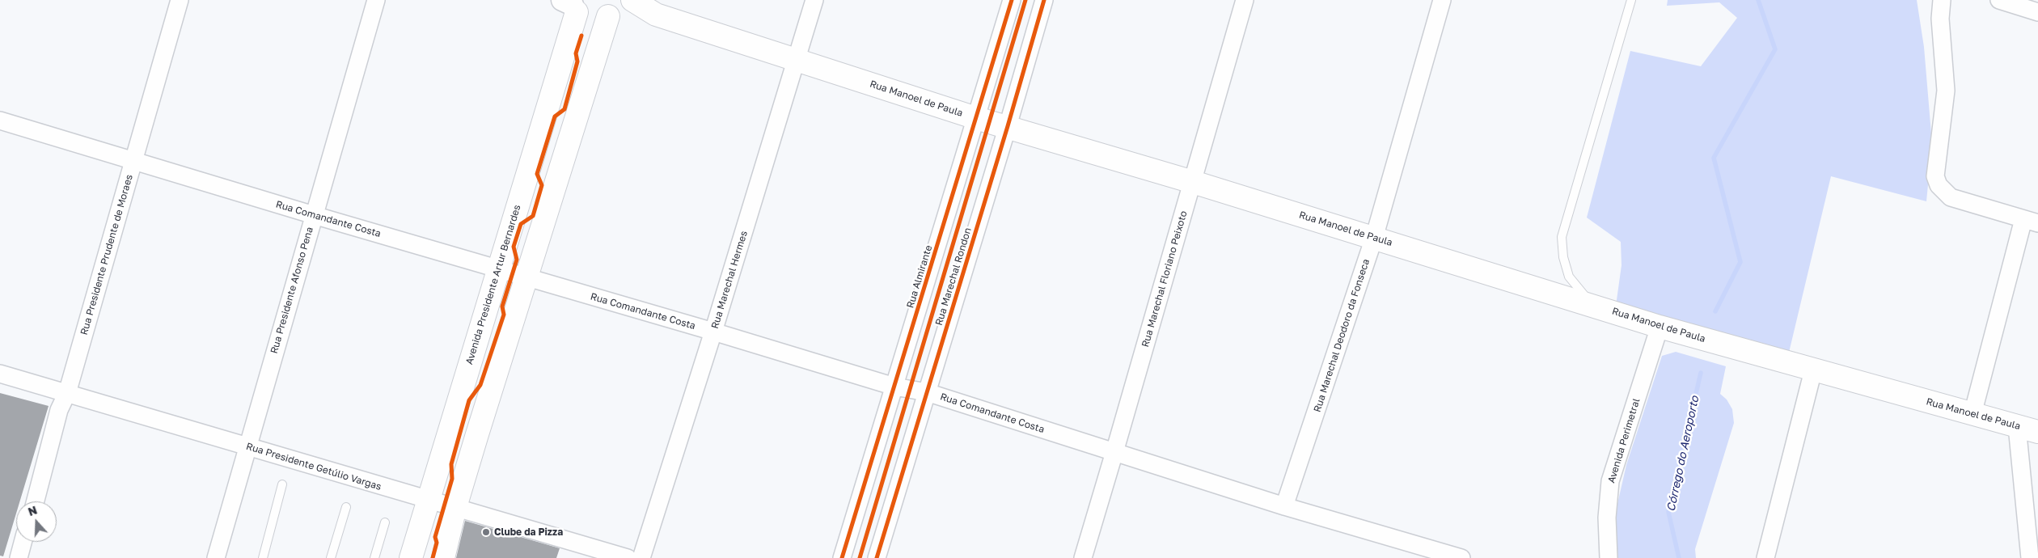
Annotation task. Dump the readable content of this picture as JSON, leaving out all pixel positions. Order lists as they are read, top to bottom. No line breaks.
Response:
{"streets":{"main road":["Rua Manoel de Paula","Avenida Presidente Artur Bernardes"],"street":["Rua Comandante Costa","Rua Presidente Prudente de Moraes","Rua Almirante","Rua Marechal Rondon","Rua Marechal Floriano Peixoto","Rua Marechal Hermes","Rua Presidente Afonso Pena","Rua Marechal Deodoro da Fonseca","Avenida Perimetral","Rua Presidente Getúlio Vargas"]},"crossings":[["Rua Manoel de Paula","Rua Almirante"],["Rua Manoel de Paula","Rua Marechal Rondon"],["Rua Manoel de Paula","Rua Marechal Floriano Peixoto"],["Rua Manoel de Paula","Rua Marechal Hermes"],["Rua Manoel de Paula","Avenida Presidente Artur Bernardes"],["Rua Manoel de Paula","Rua Marechal Deodoro da Fonseca"],["Rua Manoel de Paula","Avenida Perimetral"],["Rua Comandante Costa","Rua Presidente Prudente de Moraes"],["Rua Comandante Costa","Rua Almirante"],["Rua Comandante Costa","Rua Marechal Rondon"],["Rua Comandante Costa","Rua Marechal Floriano Peixoto"],["Rua Comandante Costa","Rua Marechal Hermes"],["Rua Comandante Costa","Avenida Presidente Artur Bernardes"],["Rua Comandante Costa","Rua Presidente Afonso Pena"],["Rua Comandante Costa","Rua Marechal Deodoro da Fonseca"],["Rua Presidente Prudente de Moraes","Rua Presidente Getúlio Vargas"],["Avenida Presidente Artur Bernardes","Rua Presidente Getúlio Vargas"],["Rua Presidente Afonso Pena","Rua Presidente Getúlio Vargas"]],"water":["Córrego do Aeroporto"],"places":["Clube da Pizza"],"north":"top"}
